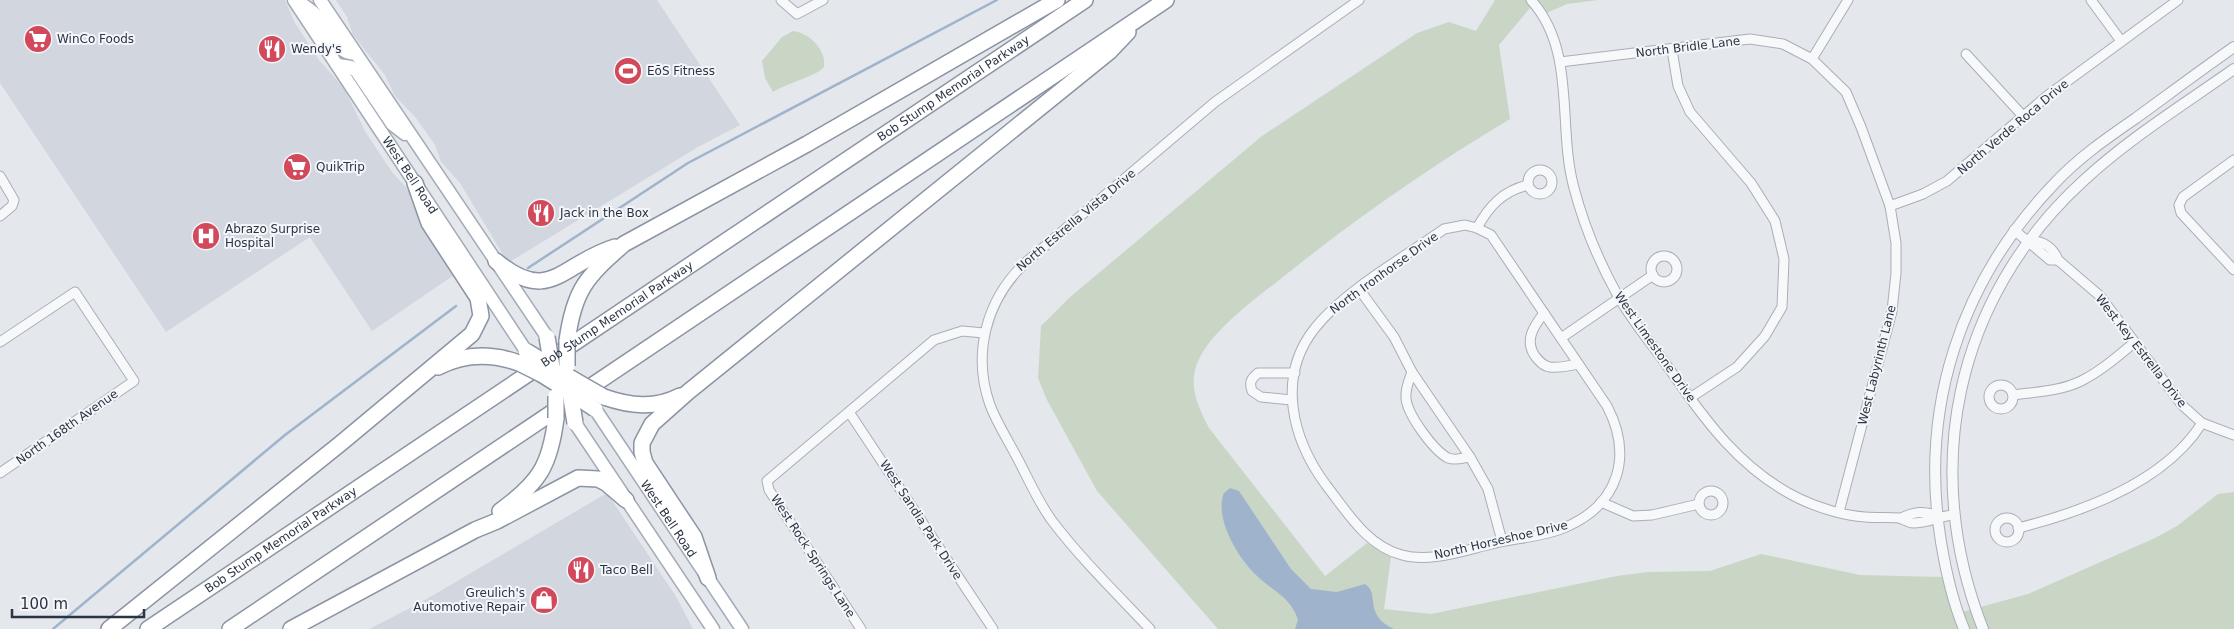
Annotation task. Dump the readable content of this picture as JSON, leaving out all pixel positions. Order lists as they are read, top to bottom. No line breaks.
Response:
{"streets":{"highway":["Bob Stump Memorial Parkway"],"main road":["West Bell Road"],"street":["North Bridle Lane","North Verde Roca Drive","North Estrella Vista Drive","North Ironhorse Drive","West Limestone Drive","West Key Estrella Drive","West Labyrinth Lane","North 168th Avenue","West Sandia Park Drive","North Horseshoe Drive","West Rock Springs Lane"]},"crossings":[["North Bridle Lane","West Limestone Drive"],["North Bridle Lane","West Labyrinth Lane"],["North Verde Roca Drive","West Labyrinth Lane"],["North Ironhorse Drive","North Horseshoe Drive"],["West Limestone Drive","West Labyrinth Lane"],["West Sandia Park Drive","West Rock Springs Lane"]],"places":{"supermarket":["WinCo Foods","QuikTrip"],"restaurant":["Wendy's","Jack in the Box","Taco Bell"],"sports":["EōS Fitness"],"hospital":["Abrazo Surprise Hospital"],"shop":["Greulich's Automotive Repair"]},"scale_bar":"100 m"}
